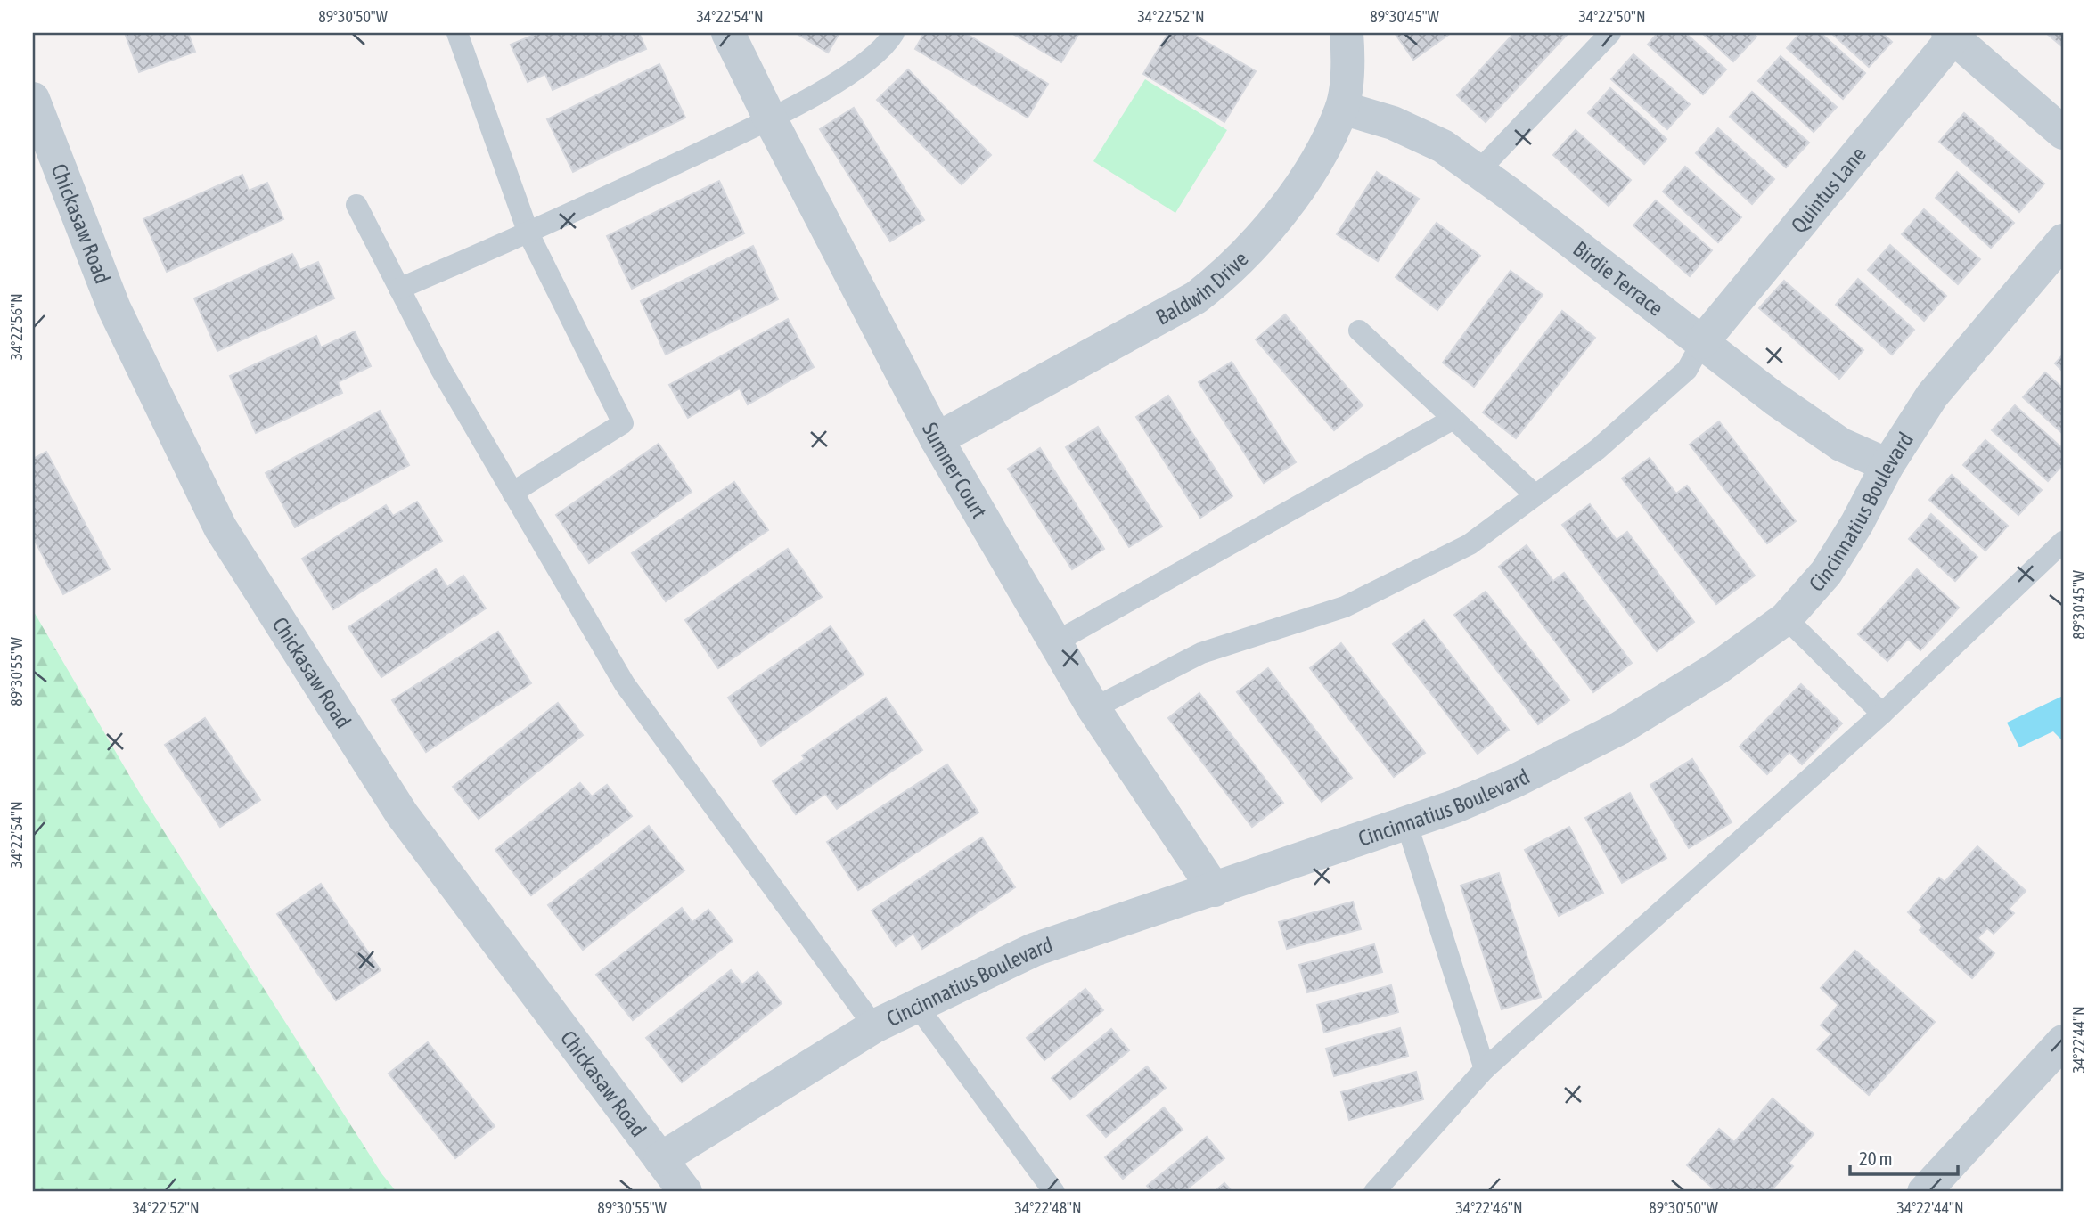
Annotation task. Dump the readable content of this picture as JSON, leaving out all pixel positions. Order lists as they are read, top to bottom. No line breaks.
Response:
{"streets":{"street":["Quintus Lane","Chickasaw Road","Birdie Terrace","Baldwin Drive","Sumner Court","Cincinnatius Boulevard"]},"crossings":[["Quintus Lane","Birdie Terrace"],["Chickasaw Road","Cincinnatius Boulevard"],["Birdie Terrace","Baldwin Drive"],["Birdie Terrace","Cincinnatius Boulevard"],["Baldwin Drive","Sumner Court"],["Sumner Court","Cincinnatius Boulevard"]],"scale_bar":"20 m","coordinates":["89°30'50\"W","34°22'54\"N","34°22'52\"N","89°30'45\"W","34°22'50\"N","34°22'56\"N","89°30'55\"W","34°22'44\"N","34°22'48\"N","34°22'46\"N"]}
